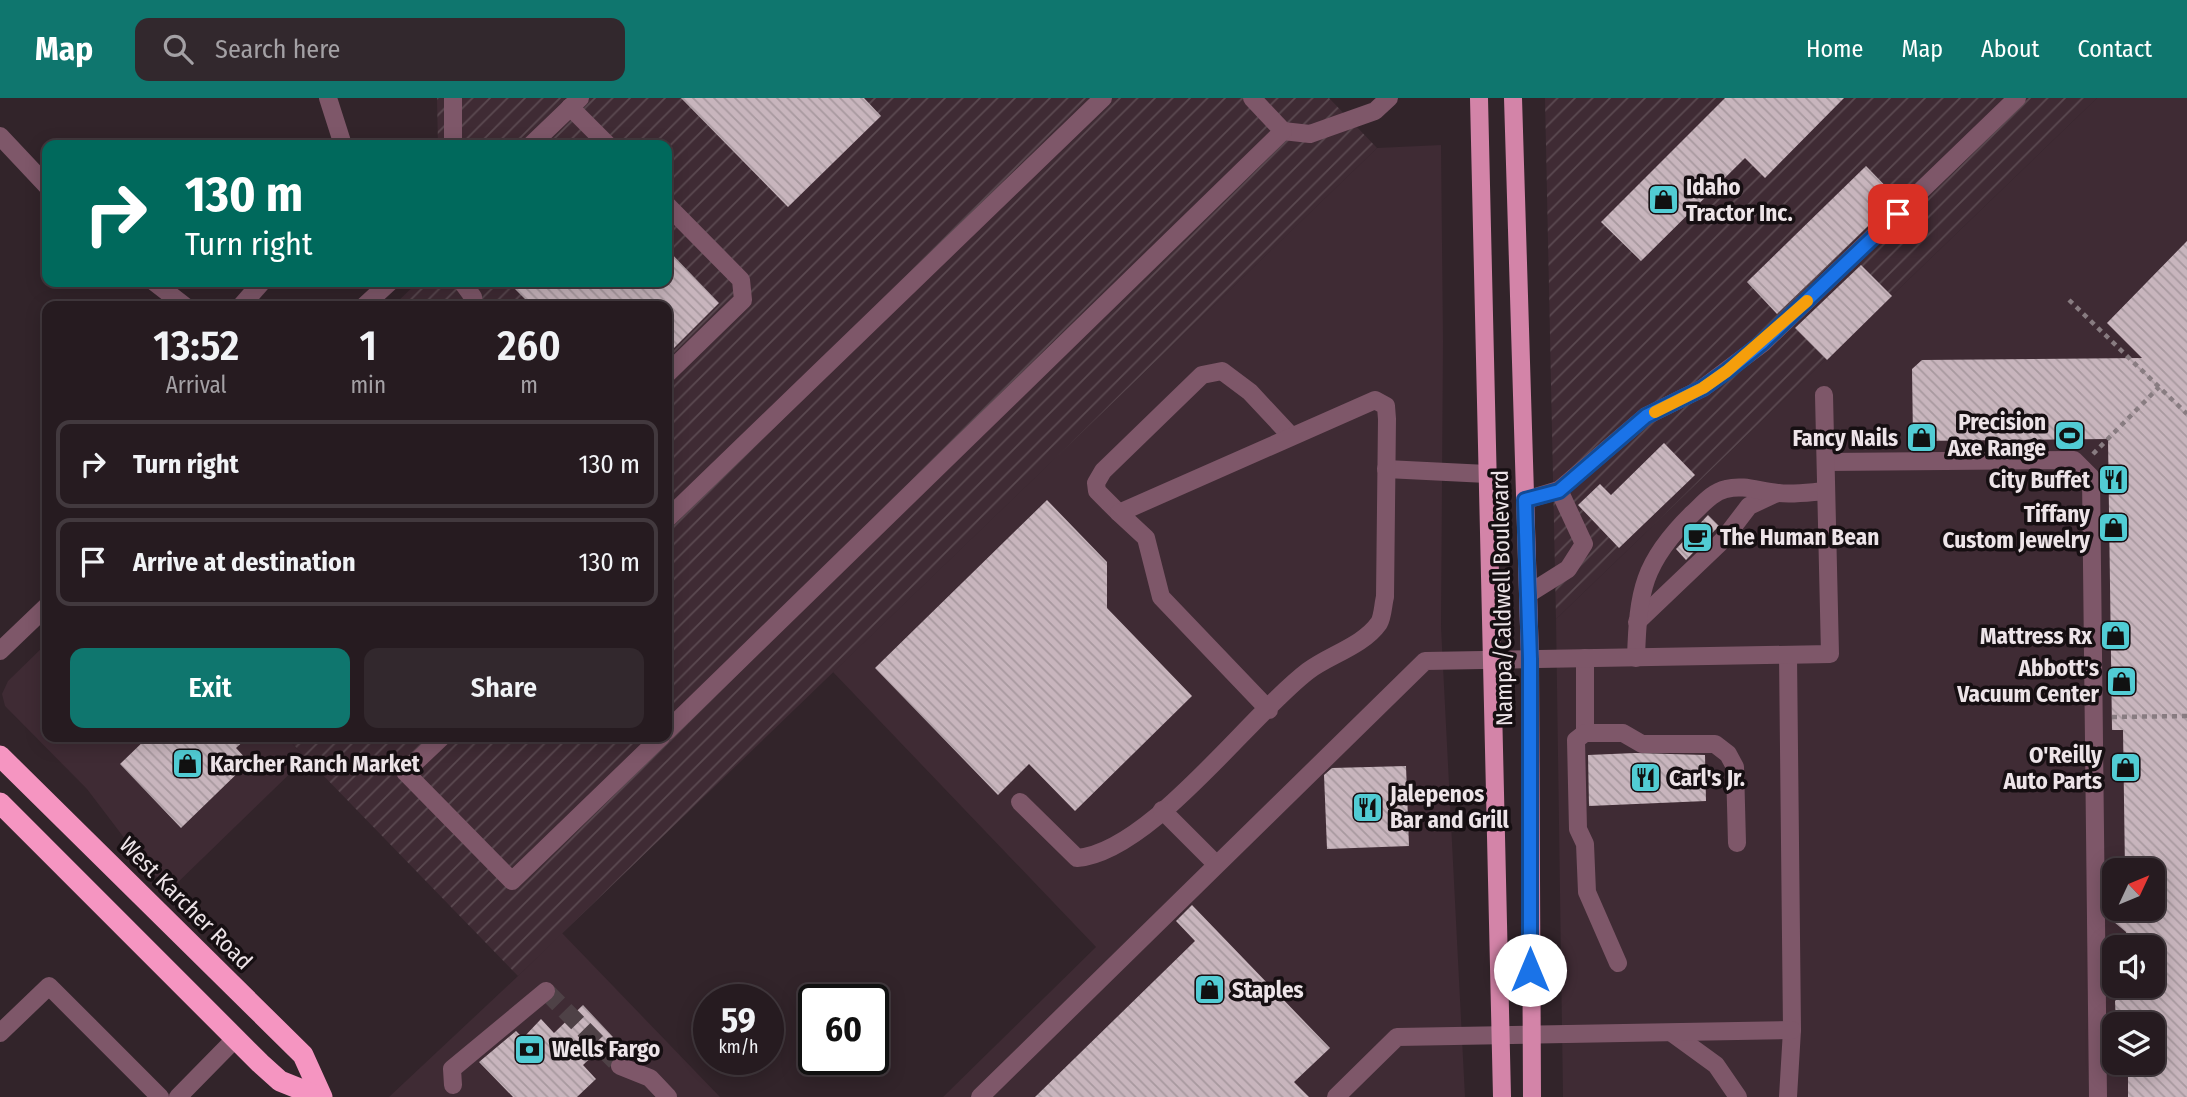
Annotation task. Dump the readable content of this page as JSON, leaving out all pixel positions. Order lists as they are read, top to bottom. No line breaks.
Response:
{"streets":{"highway":["West Karcher Road"],"main road":["Nampa/Caldwell Boulevard"]},"places":{"shop":["Idaho Tractor Inc.","Fancy Nails","Tiffany Custom Jewelry","Mattress Rx","Abbott's Vacuum Center","Karcher Ranch Market","O'Reilly Auto Parts","Staples"],"sports":["Precision Axe Range"],"restaurant":["City Buffet","Carl's Jr.","Jalepenos Bar and Grill"],"cafe":["The Human Bean"],"bank":["Wells Fargo"]},"north":"top right","page":{"header":"Map","search":"Search here","nav":["Home","Map","About","Contact"],"turn":["130 m","Turn right"],"eta":["13:52","Arrival","1","min","260","m"],"list":[{"name":"Turn right","value":"130 m"},{"name":"Arrive at destination","value":"130 m"}],"buttons":["Exit","Share"],"speed":"59 km/h","limit":"60"}}
